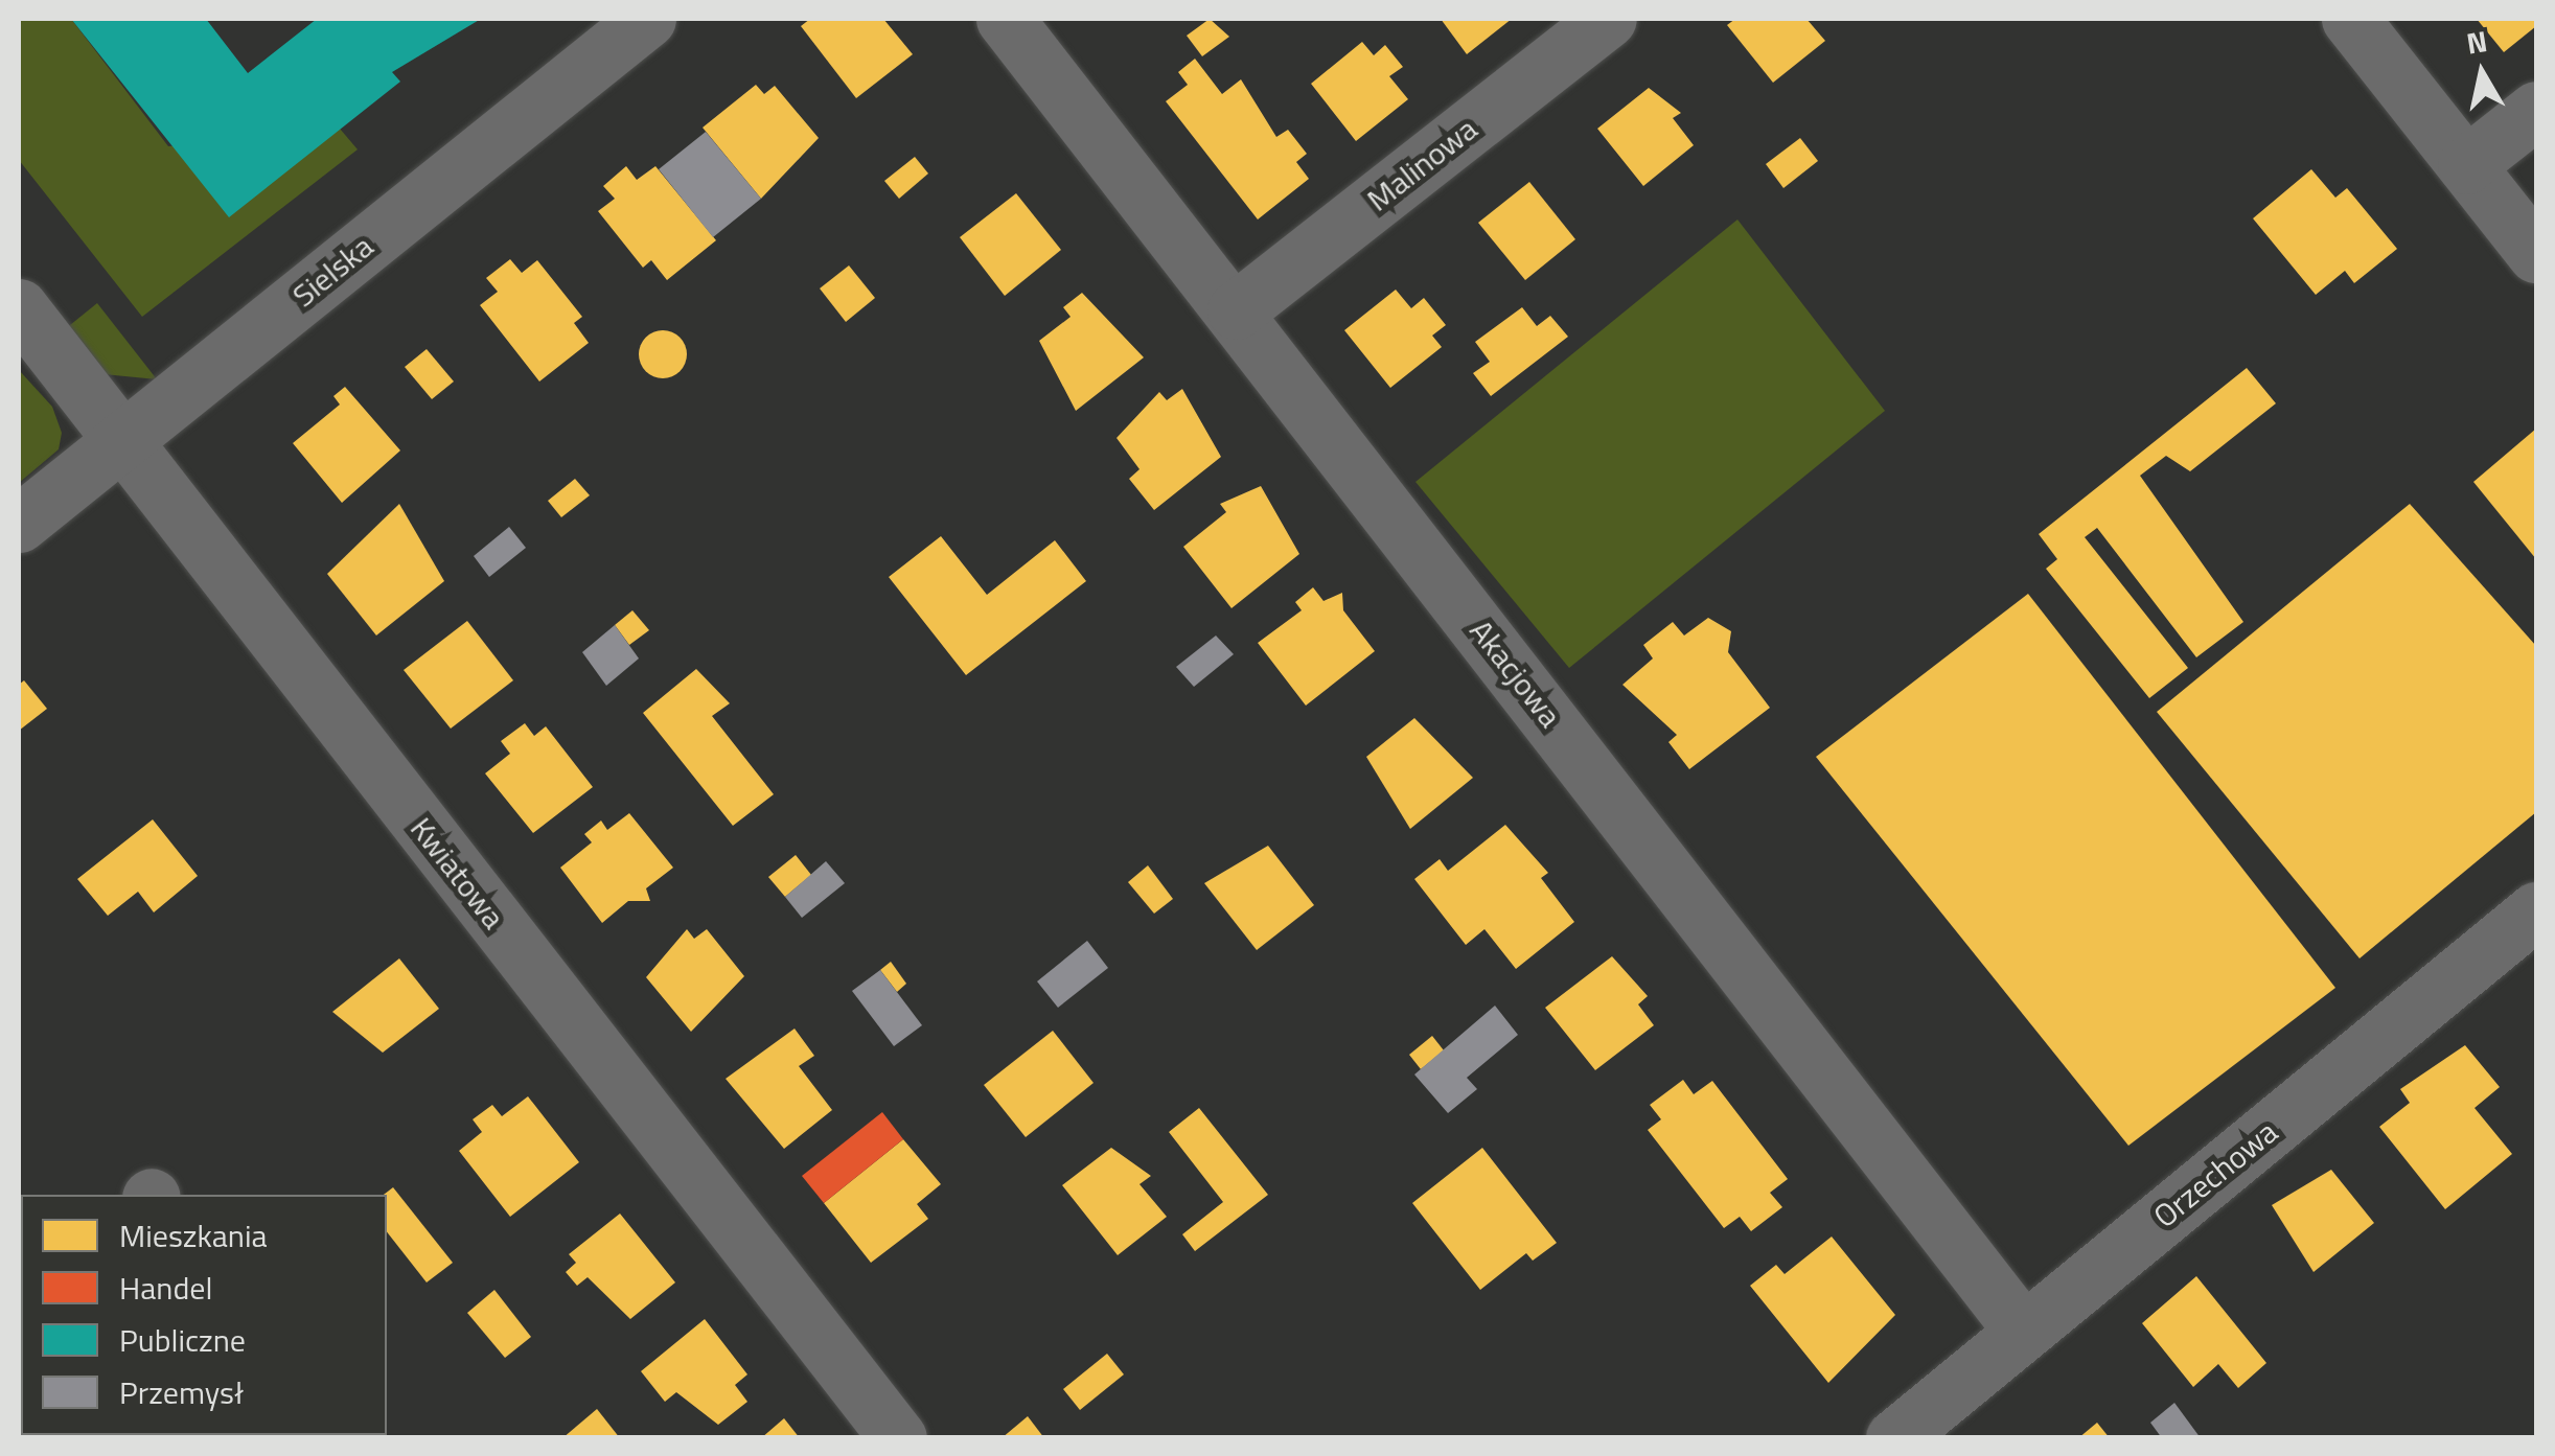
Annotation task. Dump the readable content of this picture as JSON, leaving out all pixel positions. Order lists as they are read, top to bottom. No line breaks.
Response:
{"streets":{"street":["Malinowa","Sielska","Akacjowa","Kwiatowa","Orzechowa"]},"crossings":[["Malinowa","Akacjowa"],["Sielska","Kwiatowa"],["Akacjowa","Orzechowa"]],"legend":["Mieszkania","Handel","Publiczne","Przemysł"],"north":"top"}
